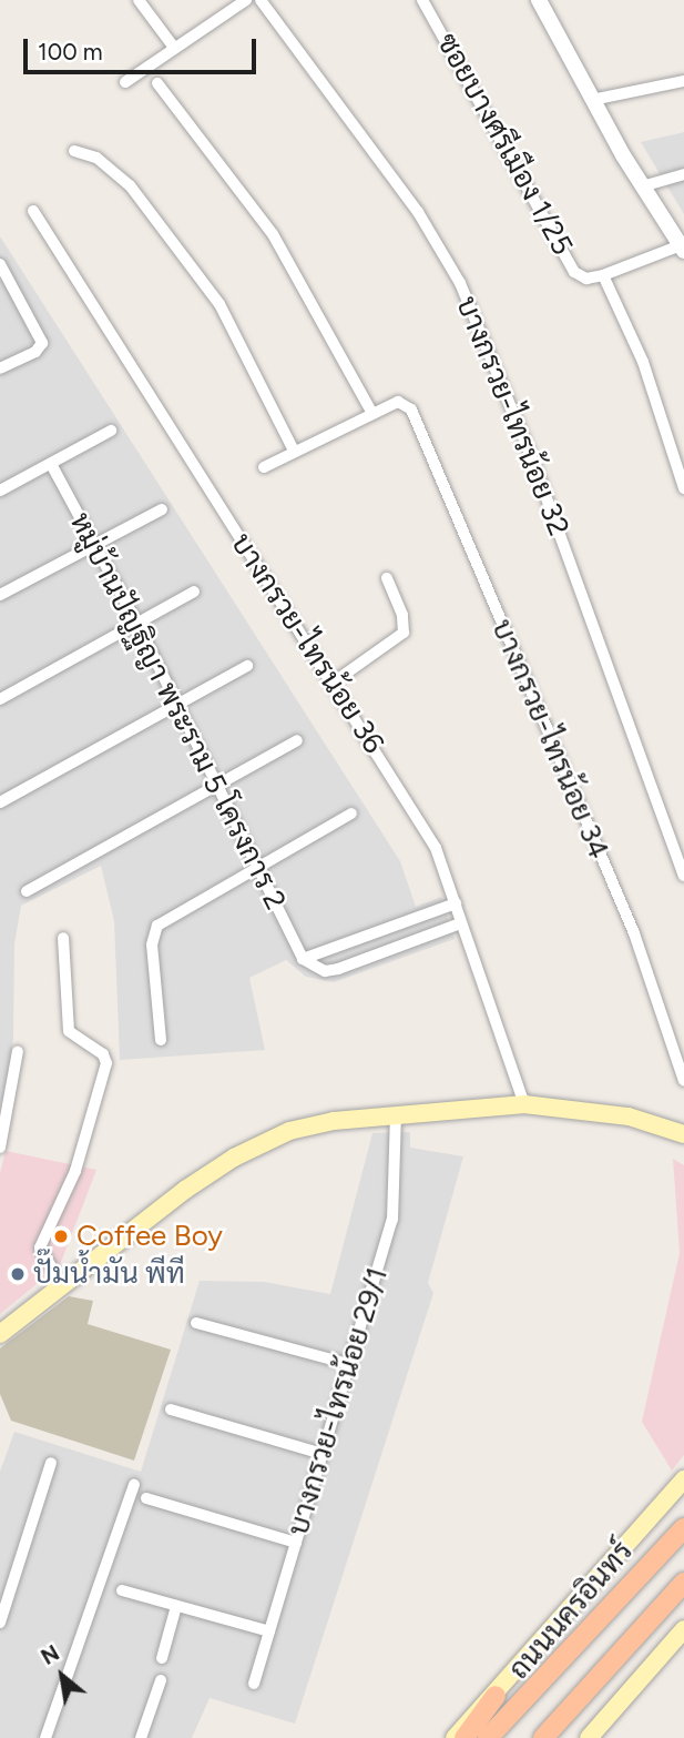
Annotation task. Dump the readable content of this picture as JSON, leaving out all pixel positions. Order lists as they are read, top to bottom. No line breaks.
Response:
{"streets":{"main road":["ถนนนครอินทร์"],"street":["ซอยบางศรีเมือง 1/25","บางกรวย-ไทรน้อย 32","บางกรวย-ไทรน้อย 36","หมู่บ้านปัญฐิญา พระราม 5 โครงการ 2","บางกรวย-ไทรน้อย 34","บางกรวย-ไทรน้อย 29/1"]},"places":["Coffee Boy","ปั๊มน้ำมัน พีที"],"scale_bar":"100 m","north":"top left"}
